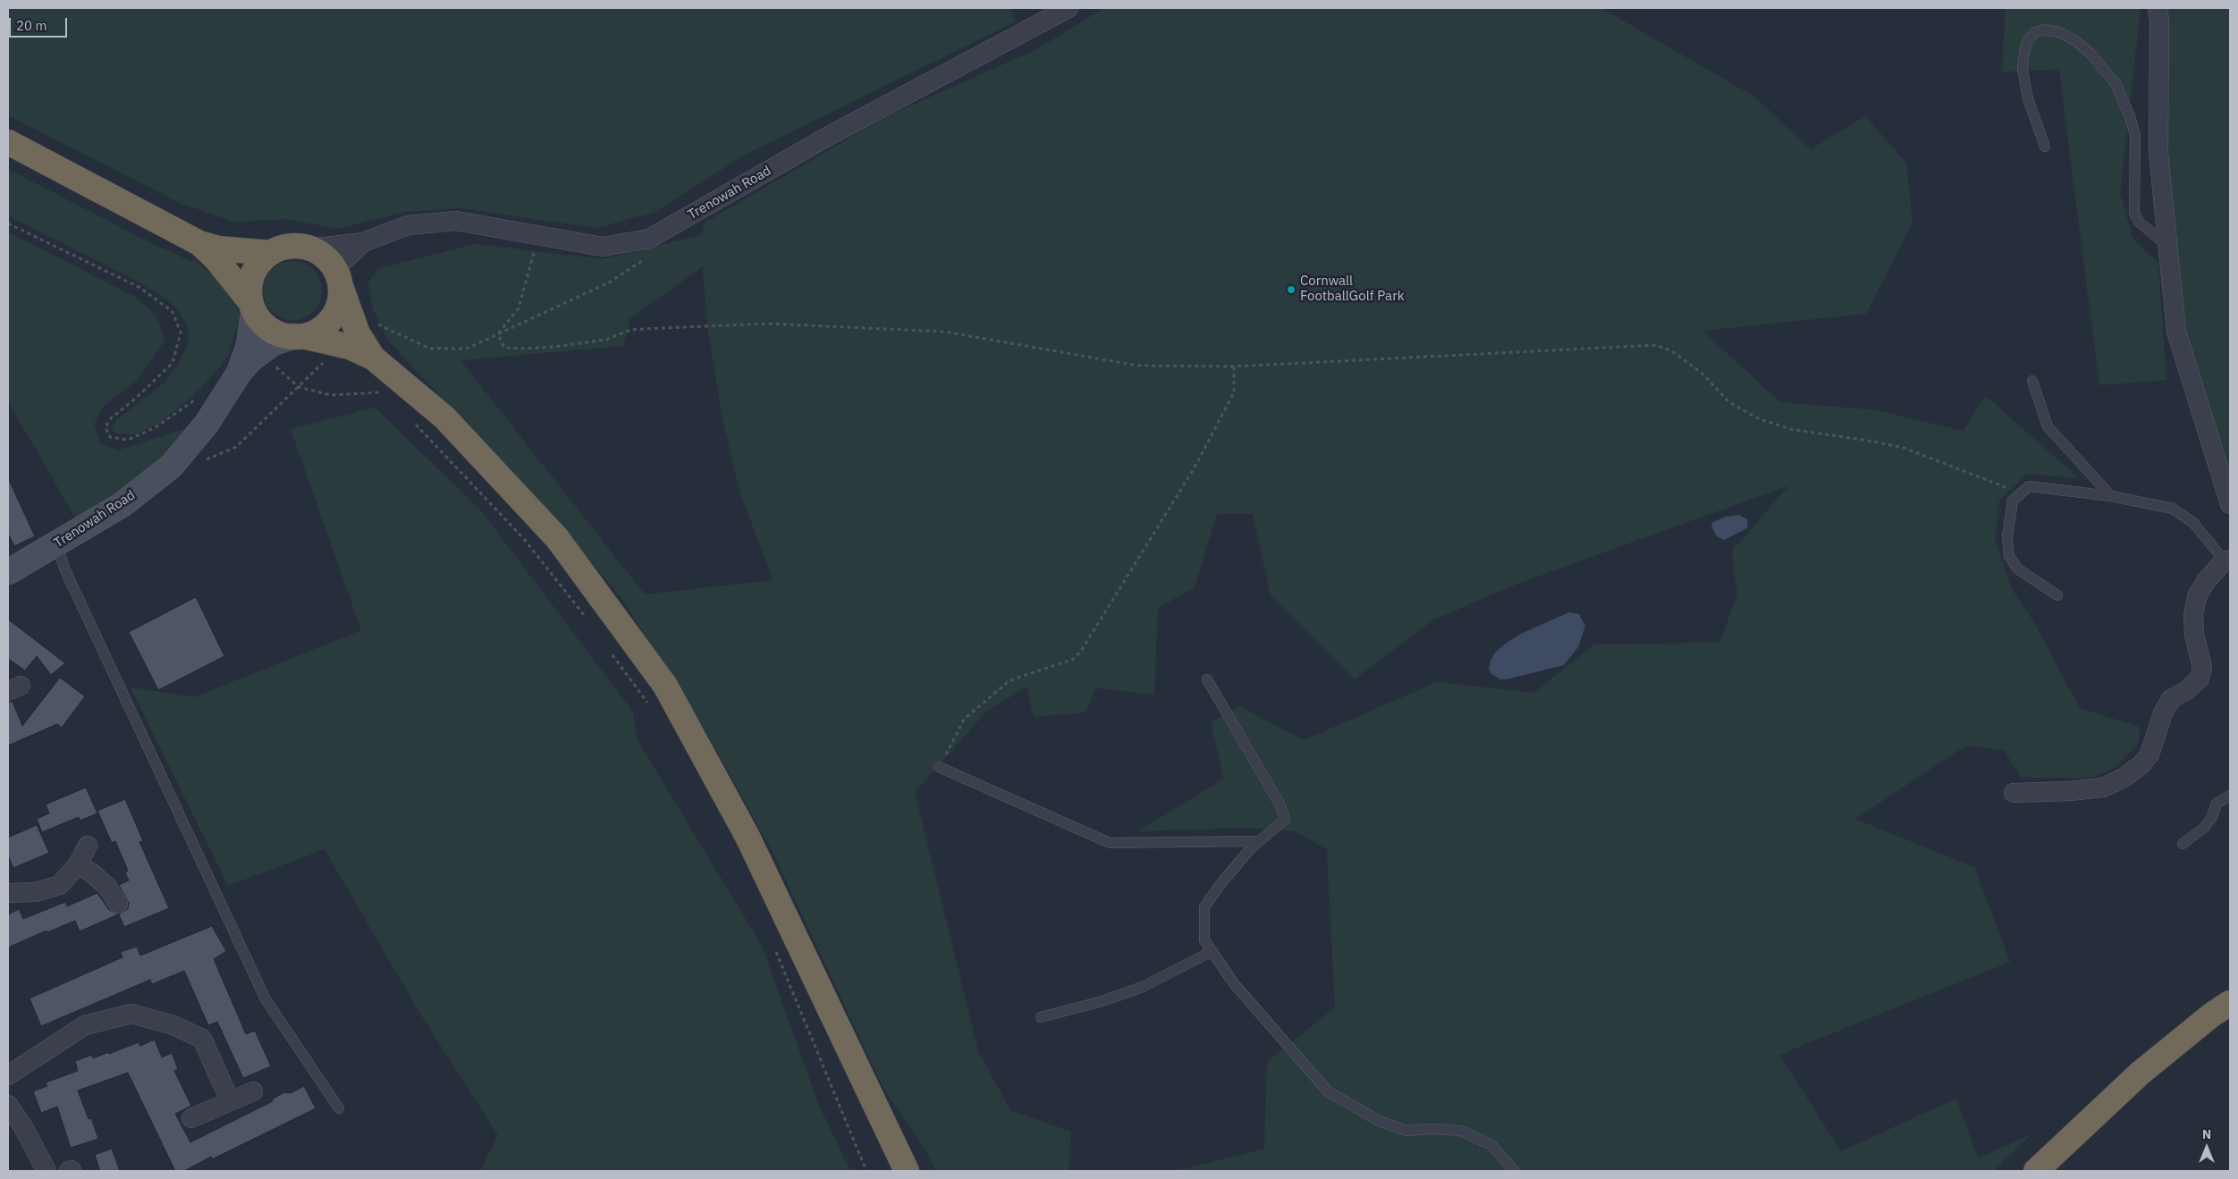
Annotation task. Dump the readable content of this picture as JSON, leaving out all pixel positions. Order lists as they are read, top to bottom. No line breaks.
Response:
{"streets":{"street":["Trenowah Road"]},"places":["Cornwall FootballGolf Park"],"scale_bar":"20 m","north":"top"}
